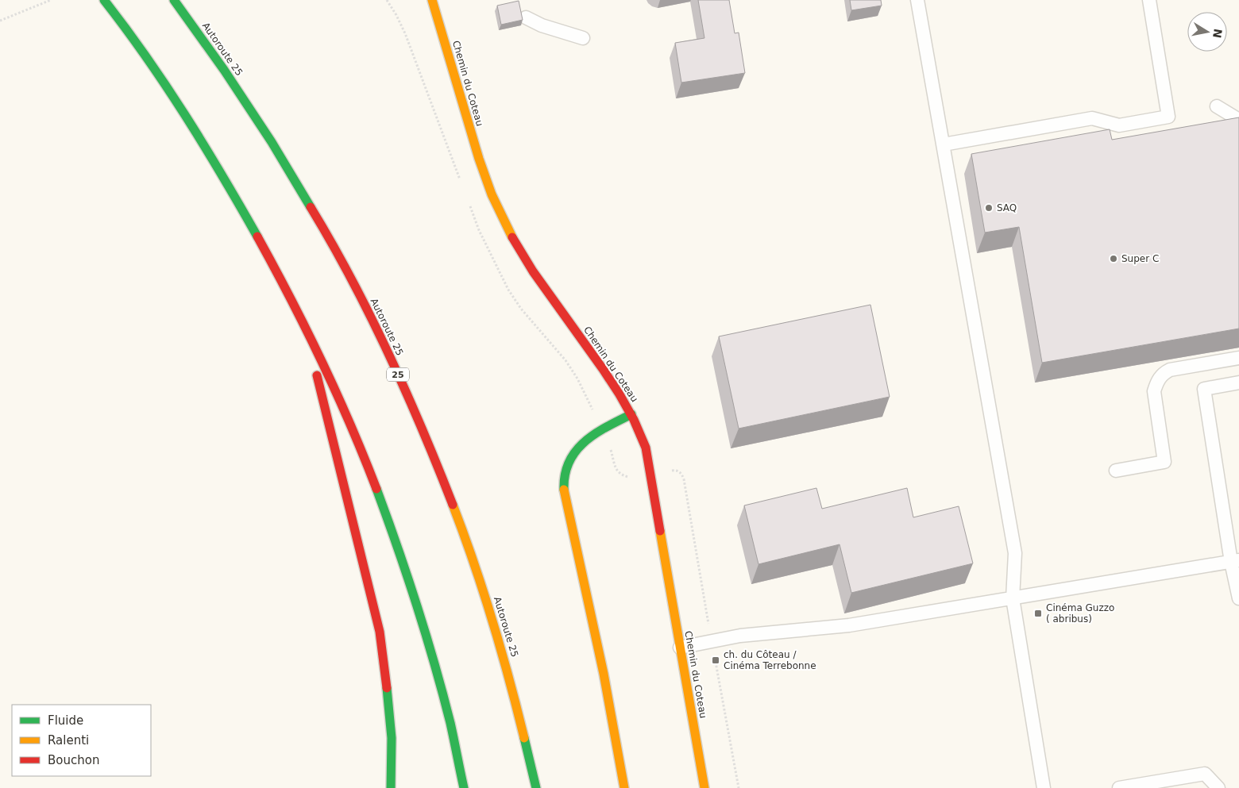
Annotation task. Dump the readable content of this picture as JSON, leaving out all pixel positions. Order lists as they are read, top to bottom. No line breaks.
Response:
{"streets":{"main road":["Autoroute 25","Chemin du Coteau","25"]},"places":{"other":["SAQ","Super C"],"transit":["Cinéma Guzzo ( abribus)","ch. du Côteau / Cinéma Terrebonne"]},"legend":["Fluide","Ralenti","Bouchon"],"north":"right"}
